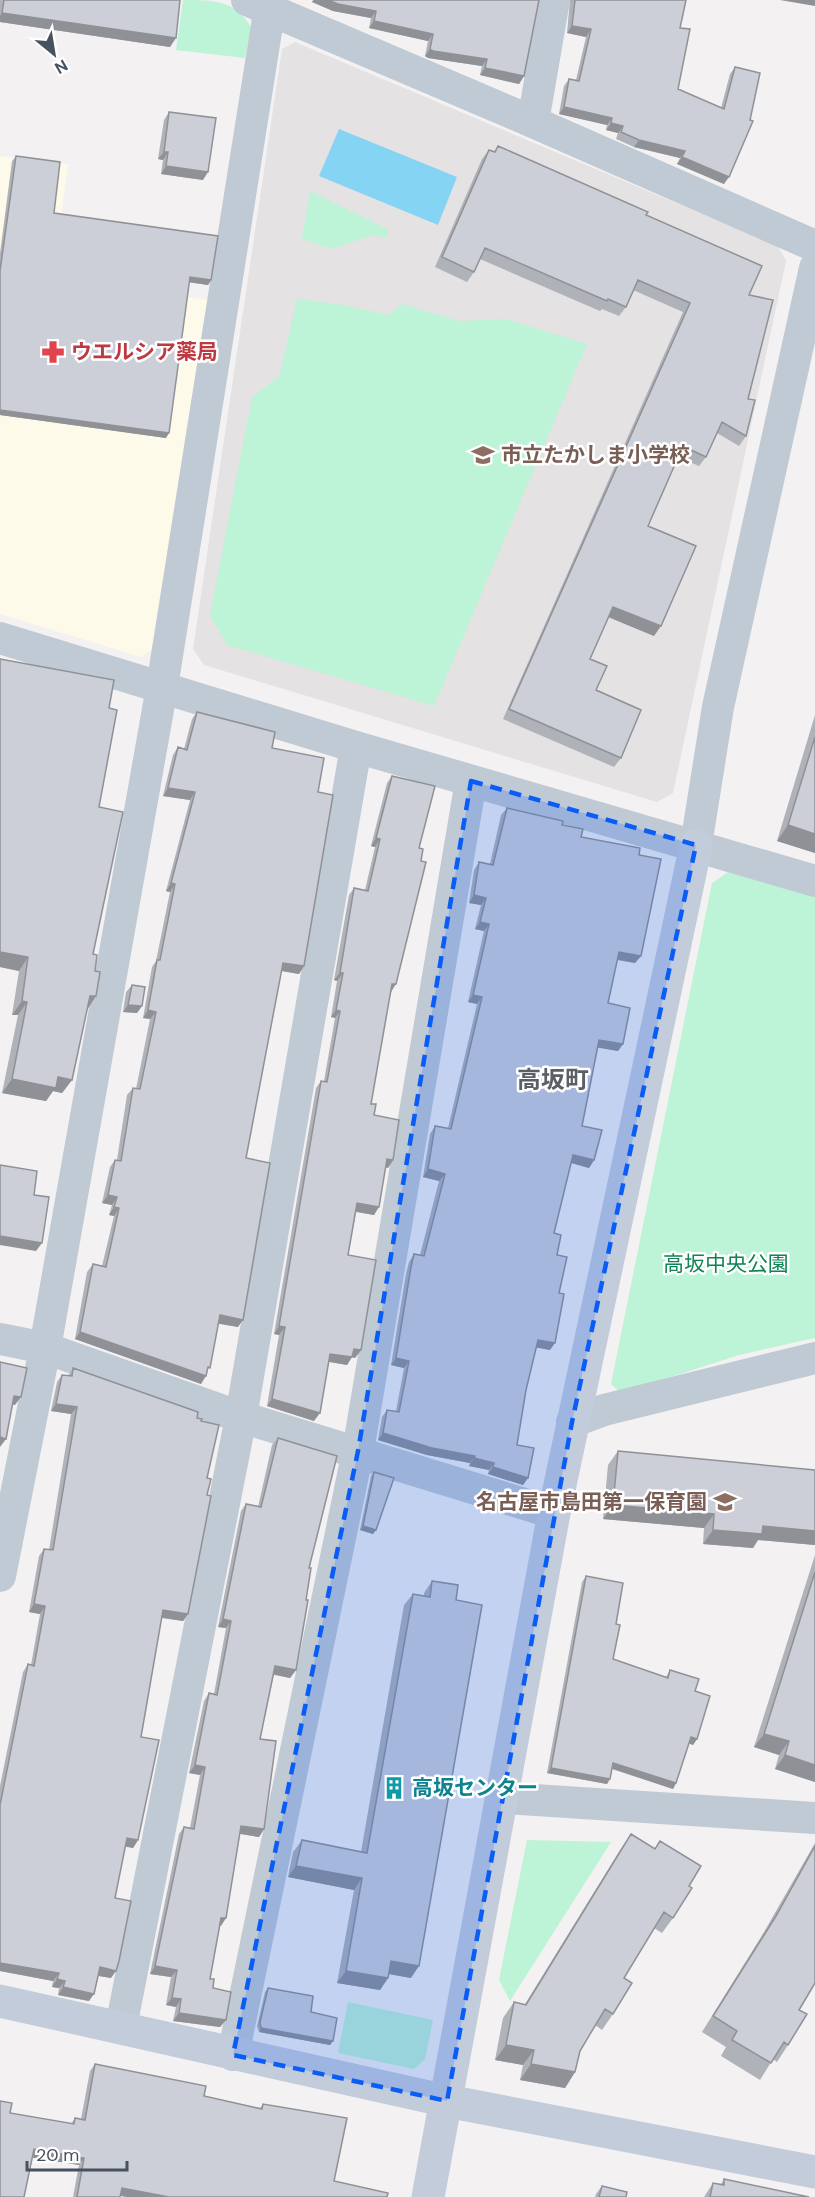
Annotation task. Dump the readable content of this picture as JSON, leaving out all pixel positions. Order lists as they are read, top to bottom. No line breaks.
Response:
{"districts":["高坂町"],"parks":["高坂中央公園"],"places":{"pharmacy":["ウエルシア薬局"],"school or university":["市立たかしま小学校","名古屋市島田第一保育園"],"building":["高坂センター"]},"scale_bar":"20 m","north":"bottom right"}
